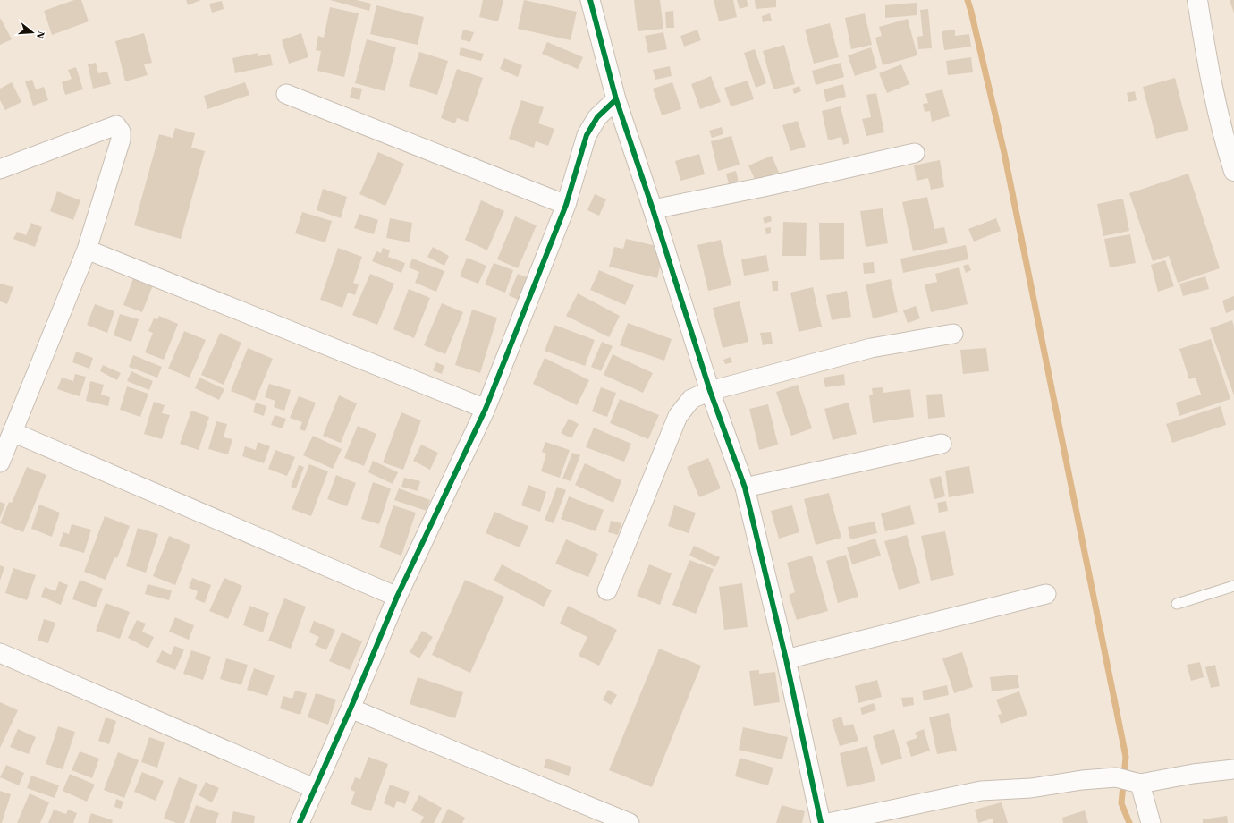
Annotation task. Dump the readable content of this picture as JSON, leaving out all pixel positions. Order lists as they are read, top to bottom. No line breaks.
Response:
{"north":"right"}
